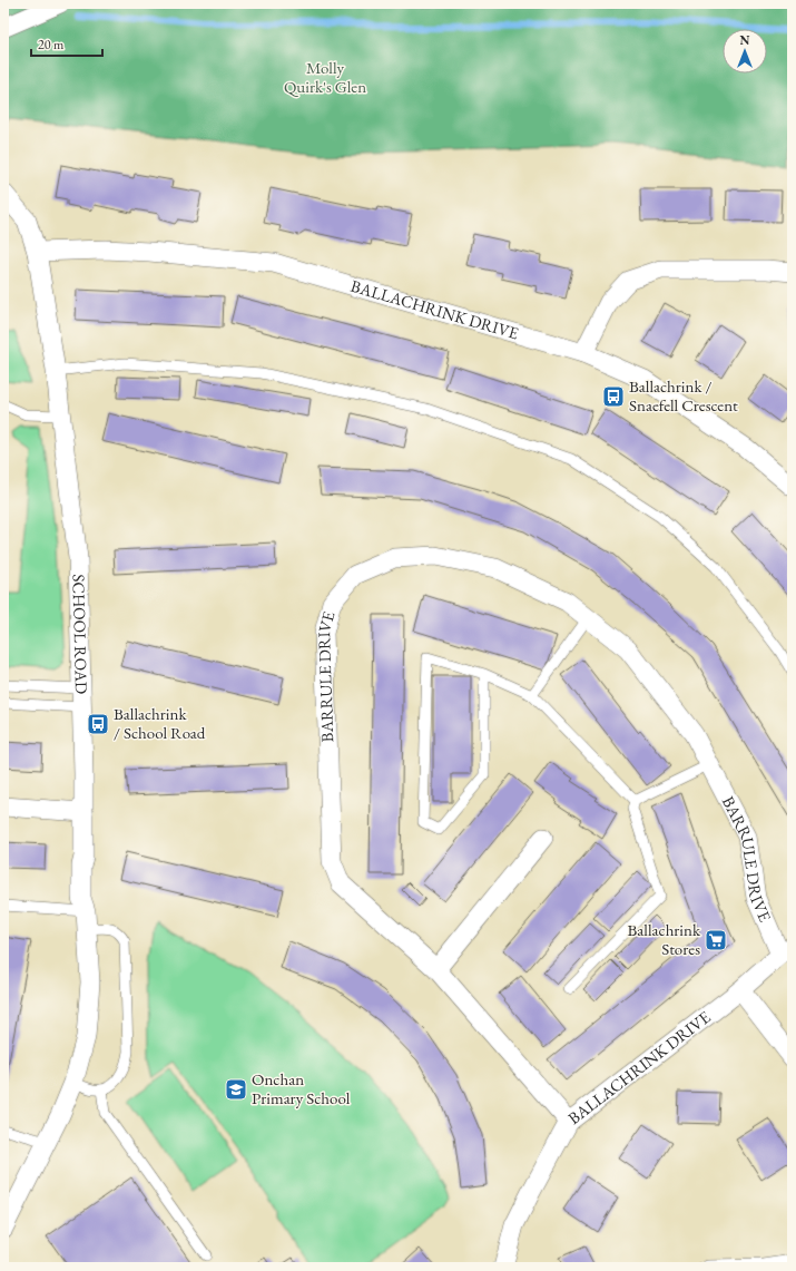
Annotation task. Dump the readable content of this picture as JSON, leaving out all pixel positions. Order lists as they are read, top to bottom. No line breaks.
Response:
{"streets":{"street":["BALLACHRINK DRIVE","SCHOOL ROAD","BARRULE DRIVE"]},"crossings":[["BALLACHRINK DRIVE","SCHOOL ROAD"],["BALLACHRINK DRIVE","BARRULE DRIVE"]],"parks":["Molly Quirk's Glen"],"places":{"bus stop":["Ballachrink / Snaefell Crescent","Ballachrink / School Road"],"supermarket":["Ballachrink Stores"],"school or university":["Onchan Primary School"]},"scale_bar":"20 m","north":"top"}
